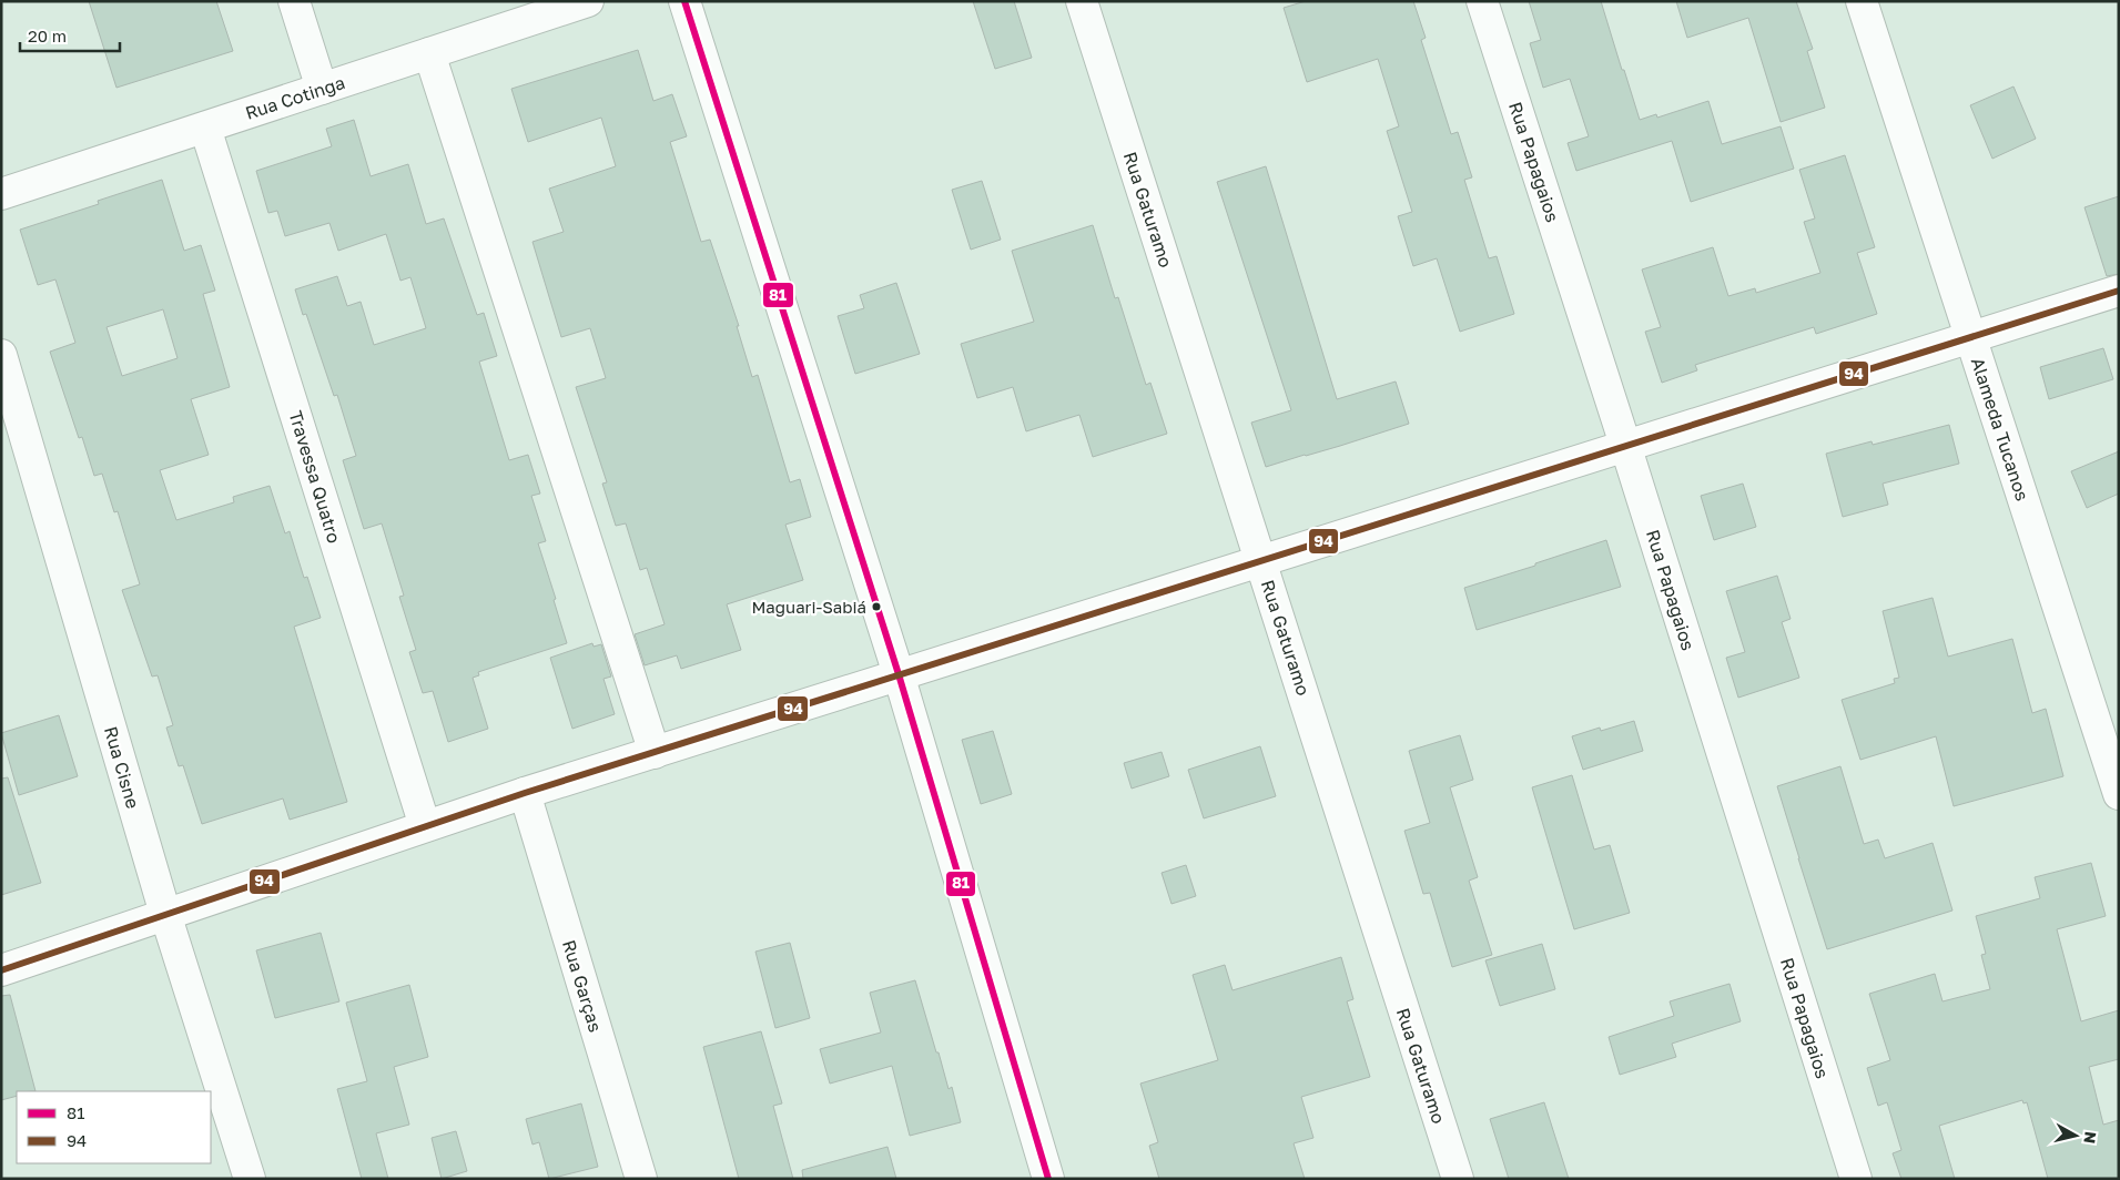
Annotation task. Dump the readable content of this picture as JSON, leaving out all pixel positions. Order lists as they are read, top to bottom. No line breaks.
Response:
{"streets":{"street":["Rua Cotinga","Rua Papagaios","Rua Gaturamo","Alameda Tucanos","Travessa Quatro","Rua Cisne","Rua Garças"]},"crossings":[["Rua Cotinga","Travessa Quatro"]],"places":["Maguari-Sabiá"],"lines":["transit line 81","transit line 94"],"legend":["81","94"],"scale_bar":"20 m","north":"right"}
